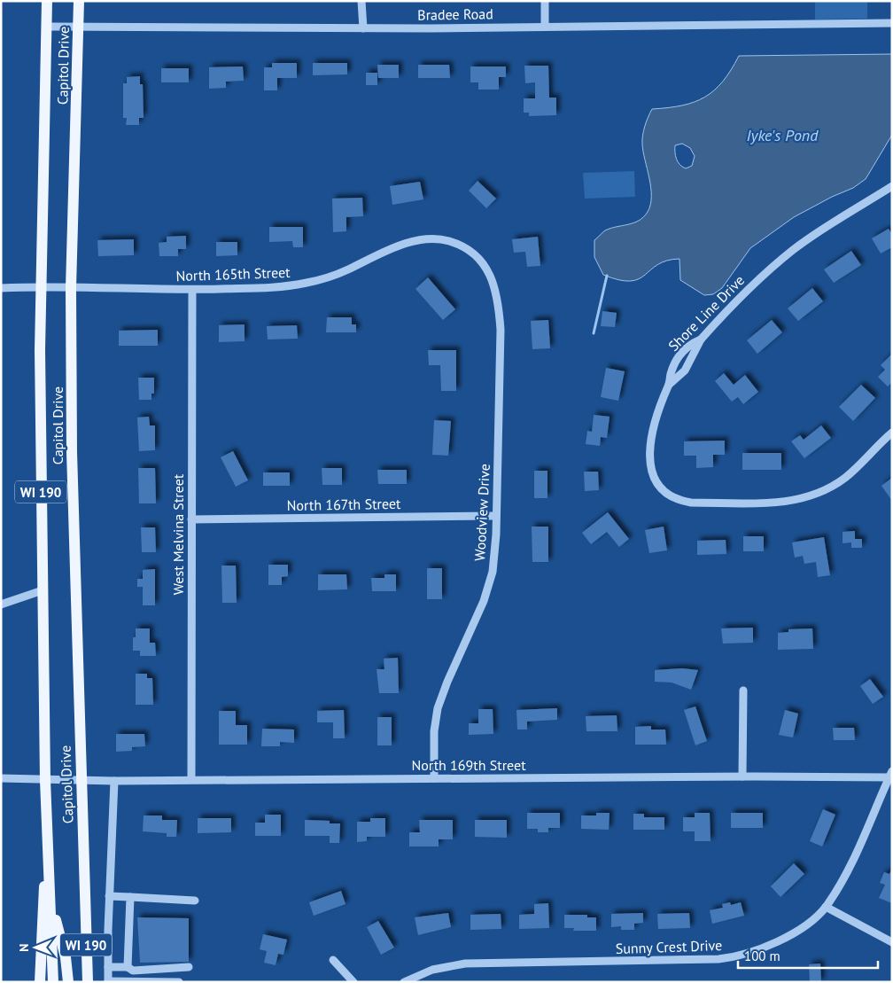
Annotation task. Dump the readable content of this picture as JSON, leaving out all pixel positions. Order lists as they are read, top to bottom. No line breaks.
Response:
{"streets":{"main road":["Capitol Drive","WI 190"],"street":["Bradee Road","North 165th Street","Shore Line Drive","North 167th Street","Woodview Drive","West Melvina Street","North 169th Street","Sunny Crest Drive"]},"crossings":[["Bradee Road","Capitol Drive"],["Capitol Drive","North 165th Street"],["Capitol Drive","North 169th Street"],["North 165th Street","Woodview Drive"],["North 165th Street","West Melvina Street"],["North 167th Street","Woodview Drive"],["North 167th Street","West Melvina Street"],["Woodview Drive","North 169th Street"],["West Melvina Street","North 169th Street"],["North 169th Street","Sunny Crest Drive"]],"water":["Iyke's Pond"],"scale_bar":"100 m","north":"left"}
